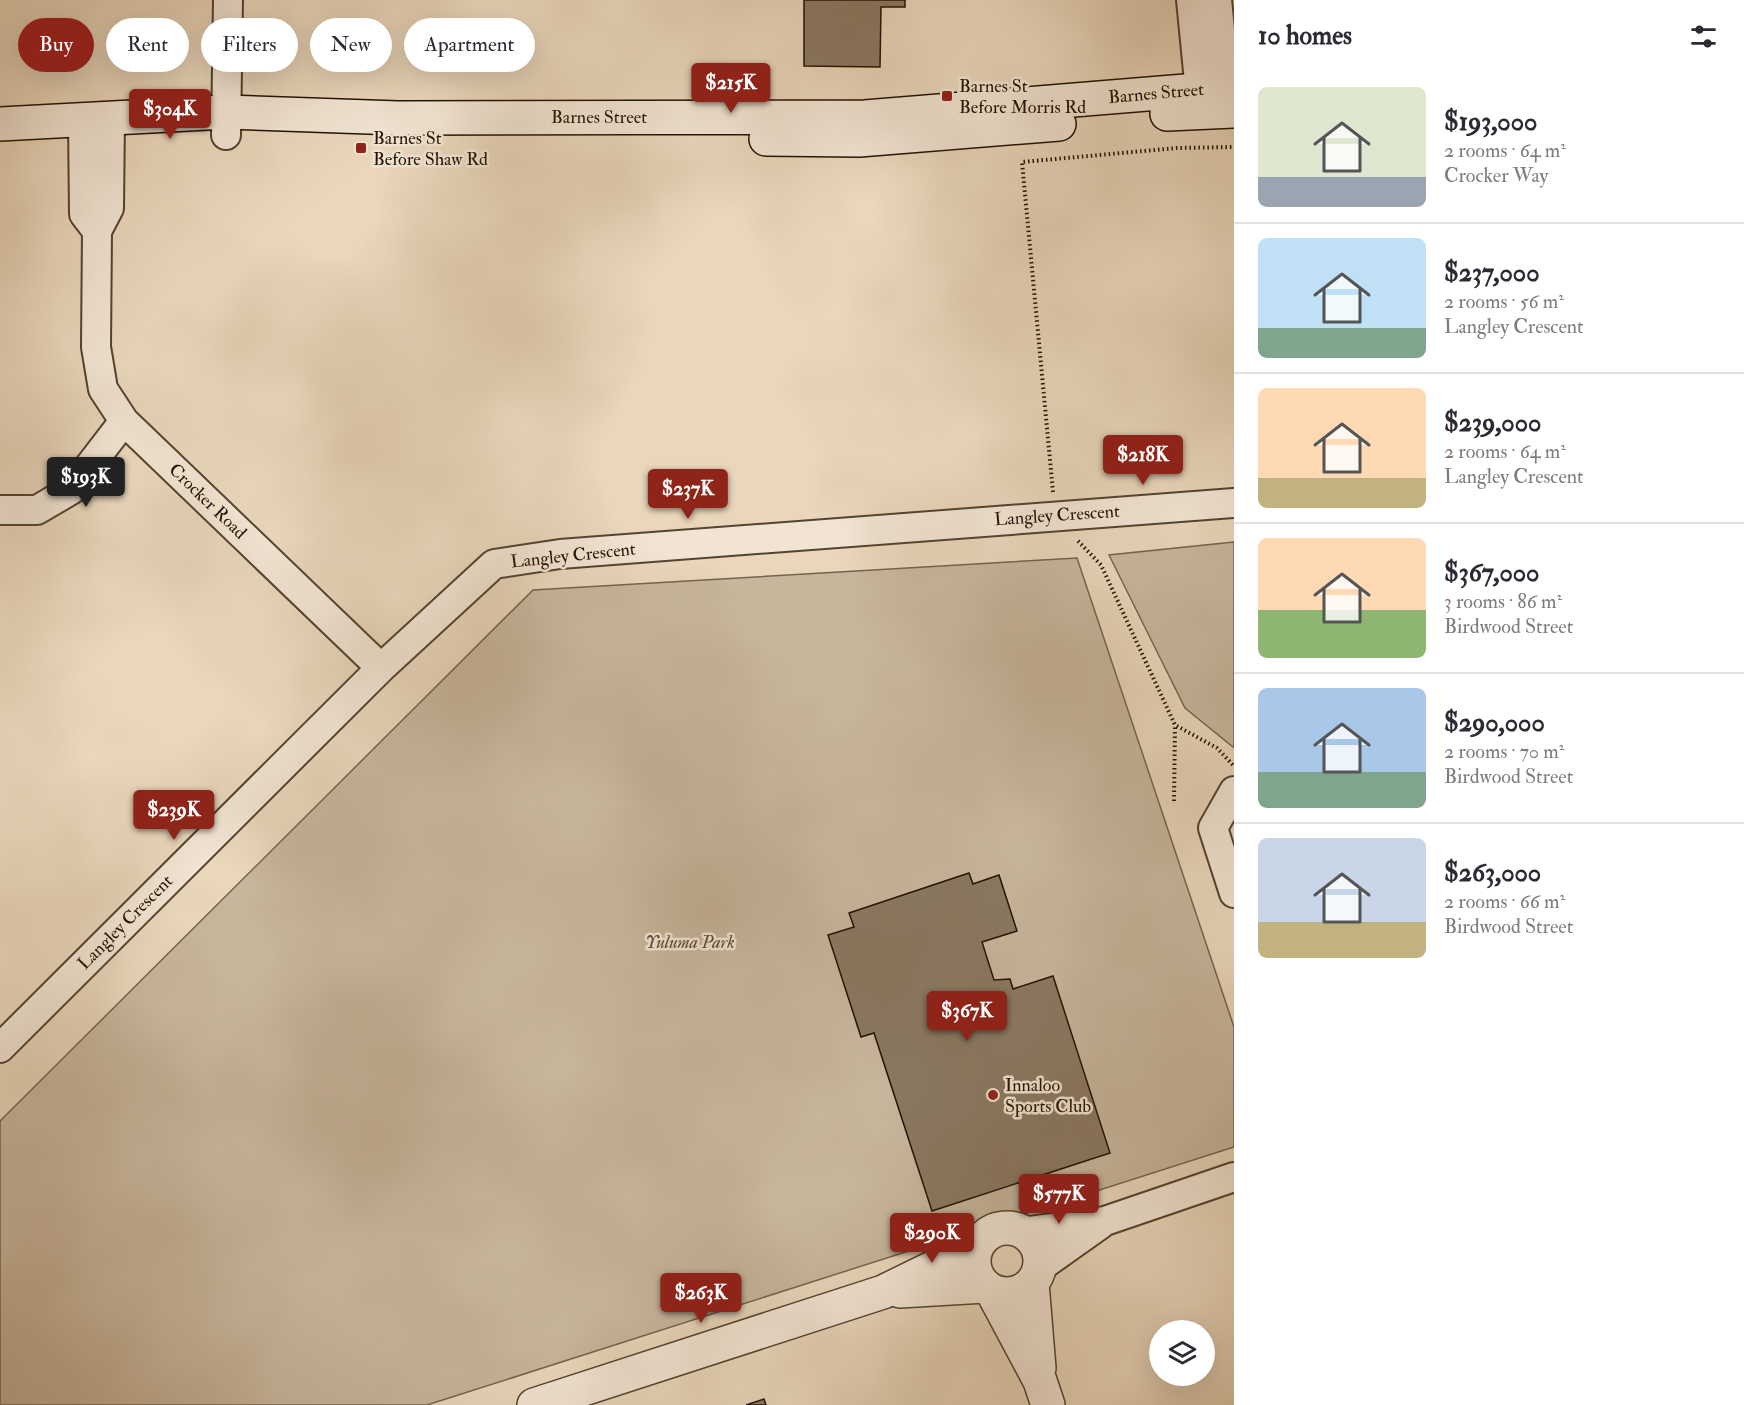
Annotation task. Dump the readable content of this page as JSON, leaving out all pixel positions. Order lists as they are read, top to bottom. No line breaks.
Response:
{"streets":{"main road":["Barnes Street"],"street":["Crocker Road","Langley Crescent"]},"crossings":[["Barnes Street","Crocker Road"],["Crocker Road","Langley Crescent"]],"parks":["Yuluma Park"],"places":{"transit":["Barnes St Before Morris Rd","Barnes St Before Shaw Rd"],"other":["Innaloo Sports Club"]},"page":{"heading":"10 homes","chip":["Buy","Rent","Filters","New","Apartment"],"price":["$215K","$304K","$218K","$193K","$237K","$239K","$367K","$577K","$290K","$263K"],"list":[{"name":"$193,000","note":"2 rooms · 64 m² · Crocker Way"},{"name":"$237,000","note":"2 rooms · 56 m² · Langley Crescent"},{"name":"$239,000","note":"2 rooms · 64 m² · Langley Crescent"},{"name":"$367,000","note":"3 rooms · 86 m² · Birdwood Street"},{"name":"$290,000","note":"2 rooms · 70 m² · Birdwood Street"},{"name":"$263,000","note":"2 rooms · 66 m² · Birdwood Street"}]}}
